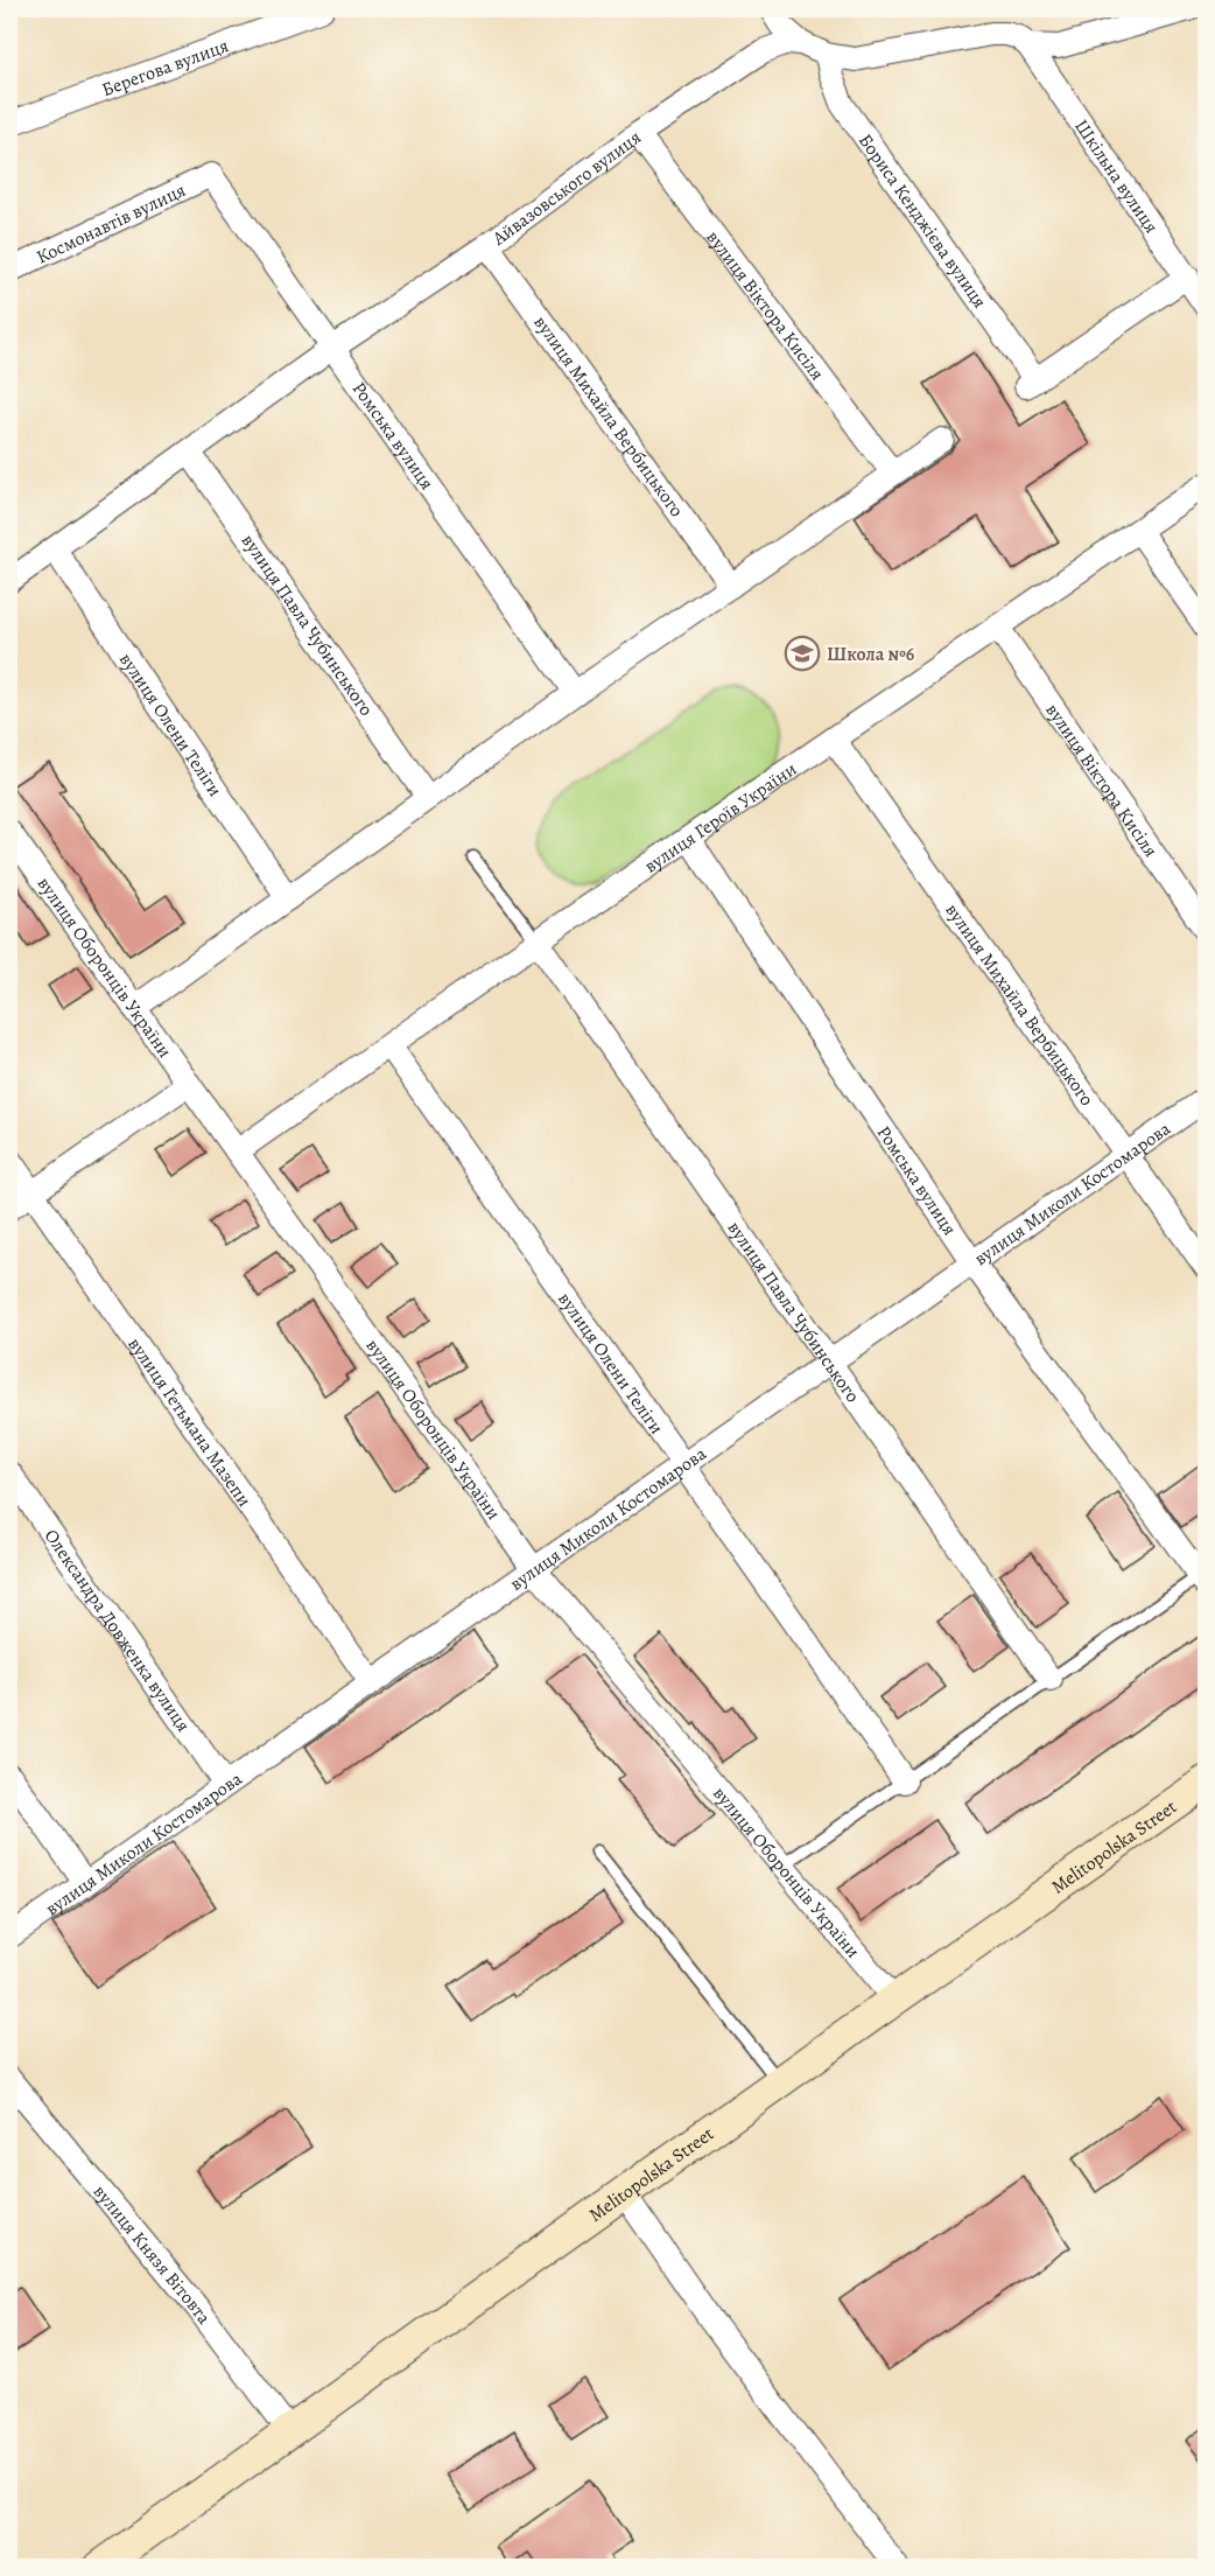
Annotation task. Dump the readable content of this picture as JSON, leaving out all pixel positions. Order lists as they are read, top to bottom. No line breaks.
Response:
{"streets":{"main road":["Melitopolska Street"],"street":["Берегова вулиця","Шкільна вулиця","Айвазовського вулиця","Бориса Кенджієва вулиця","Космонавтів вулиця","вулиця Віктора Кисіля","вулиця Михайла Вербицького","Ромська вулиця","вулиця Павла Чубинського","вулиця Олени Теліги","вулиця Героїв України","вулиця Оборонців України","вулиця Миколи Костомарова","вулиця Гетьмана Мазепи","Олександра Довженка вулиця","вулиця Князя Вітовта"]},"crossings":[["Шкільна вулиця","Бориса Кенджієва вулиця"],["Айвазовського вулиця","вулиця Віктора Кисіля"],["Айвазовського вулиця","вулиця Михайла Вербицького"],["Айвазовського вулиця","Ромська вулиця"],["Айвазовського вулиця","вулиця Павла Чубинського"],["Айвазовського вулиця","вулиця Олени Теліги"],["Космонавтів вулиця","Ромська вулиця"],["вулиця Віктора Кисіля","вулиця Героїв України"],["вулиця Михайла Вербицького","вулиця Героїв України"],["вулиця Михайла Вербицького","вулиця Миколи Костомарова"],["Ромська вулиця","вулиця Героїв України"],["Ромська вулиця","вулиця Миколи Костомарова"],["вулиця Павла Чубинського","вулиця Героїв України"],["вулиця Павла Чубинського","вулиця Миколи Костомарова"],["вулиця Олени Теліги","вулиця Героїв України"],["вулиця Олени Теліги","вулиця Миколи Костомарова"],["вулиця Героїв України","вулиця Оборонців України"],["вулиця Оборонців України","вулиця Миколи Костомарова"],["вулиця Оборонців України","Melitopolska Street"],["вулиця Миколи Костомарова","вулиця Гетьмана Мазепи"],["вулиця Миколи Костомарова","Олександра Довженка вулиця"],["Melitopolska Street","вулиця Князя Вітовта"]],"places":{"school or university":["Школа №6"]}}
